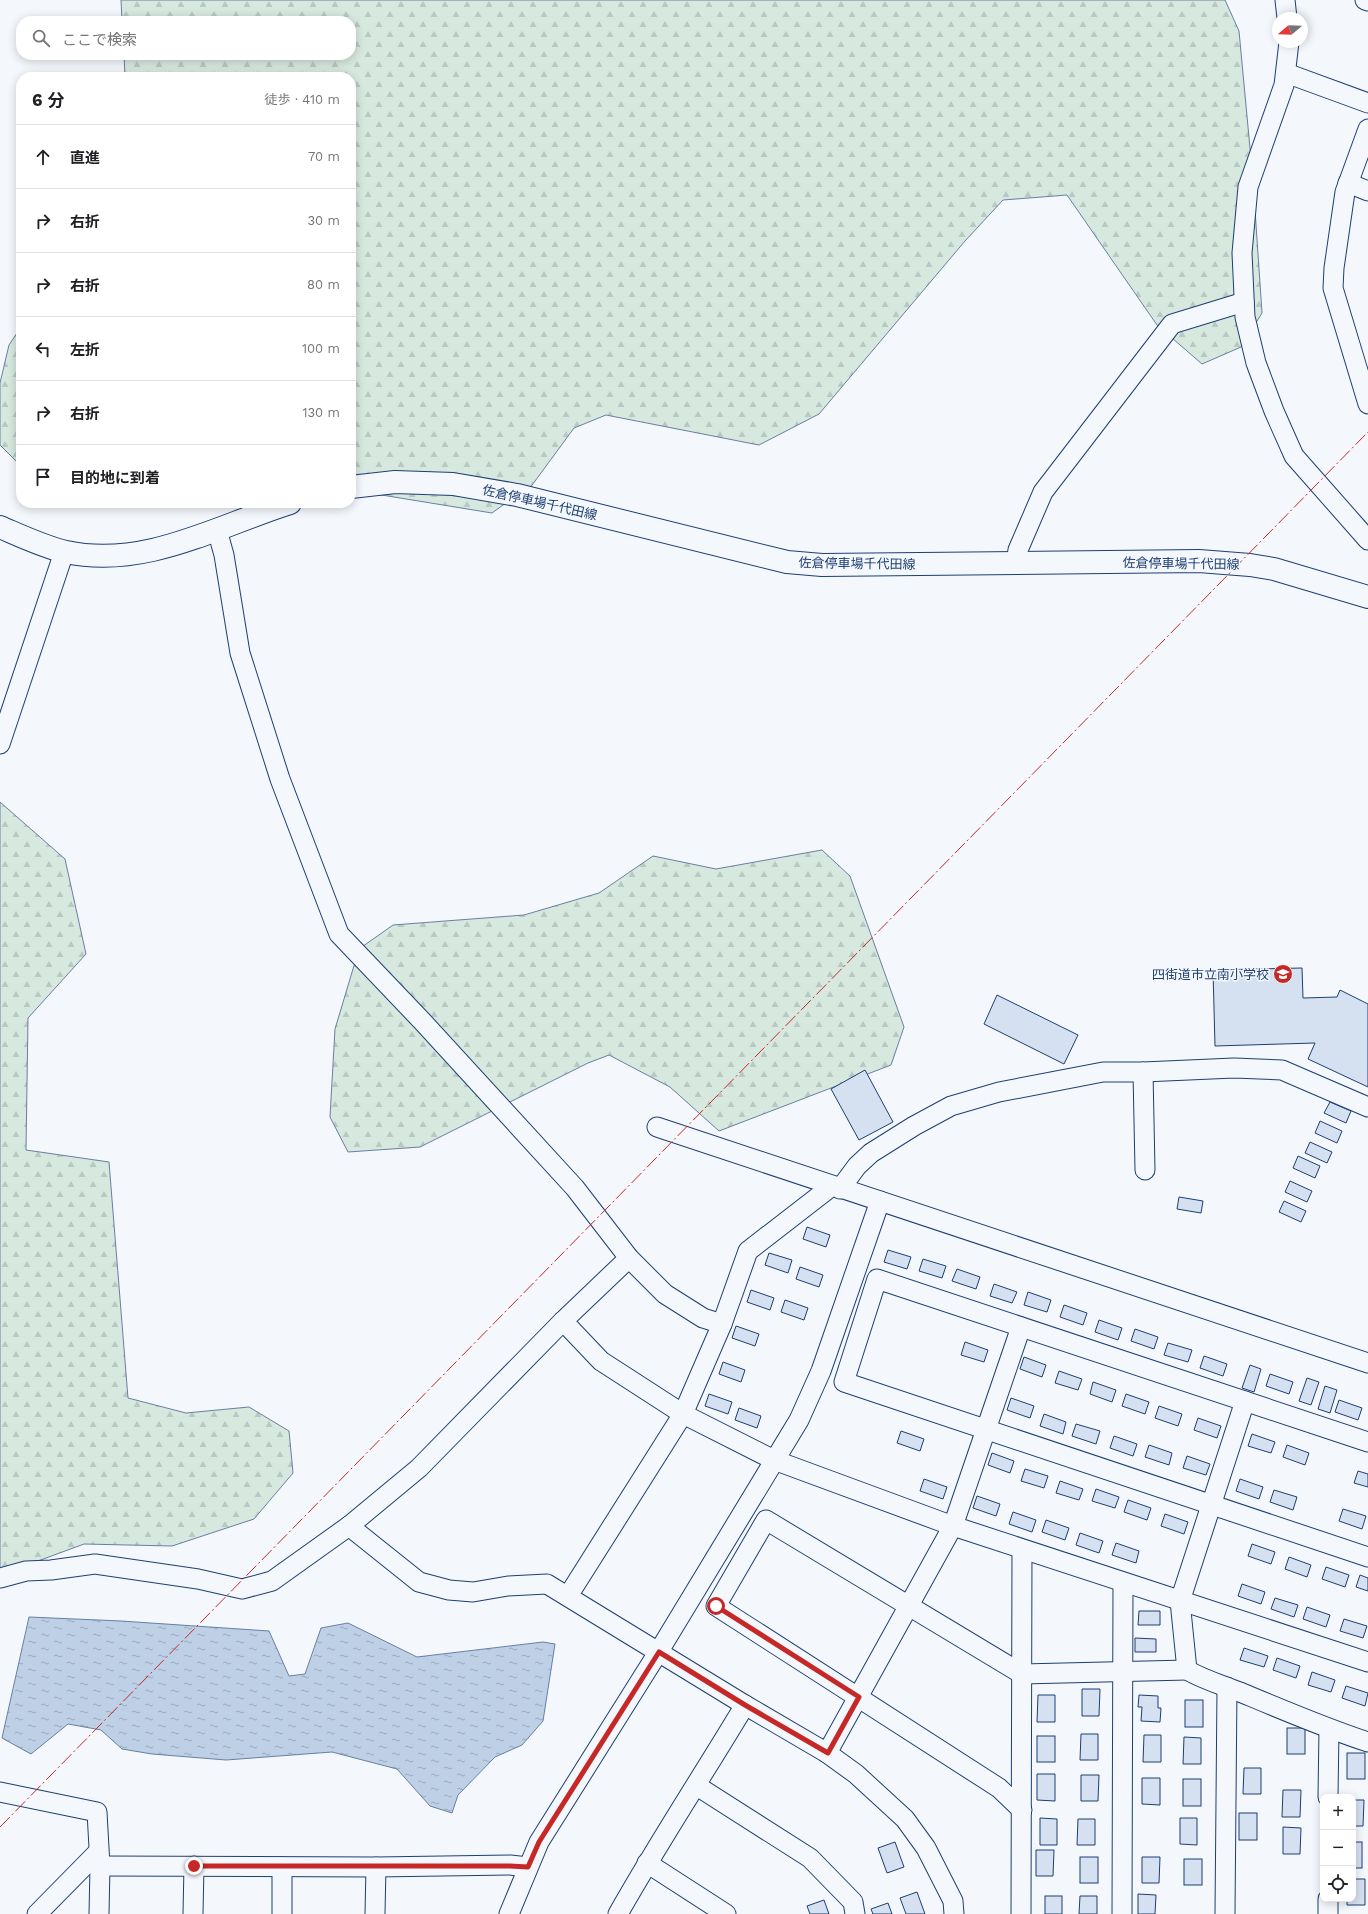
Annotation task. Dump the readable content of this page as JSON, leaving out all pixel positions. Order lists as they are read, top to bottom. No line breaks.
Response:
{"streets":{"main road":["佐倉停車場千代田線"]},"places":{"school or university":["四街道市立南小学校"]},"north":"left","page":{"search":"ここで検索","heading":["6 分","徒歩 · 410 m"],"list":[["直進","70 m"],["右折","30 m"],["右折","80 m"],["左折","100 m"],["右折","130 m"],"目的地に到着"],"map_buttons":["+","−"]}}
